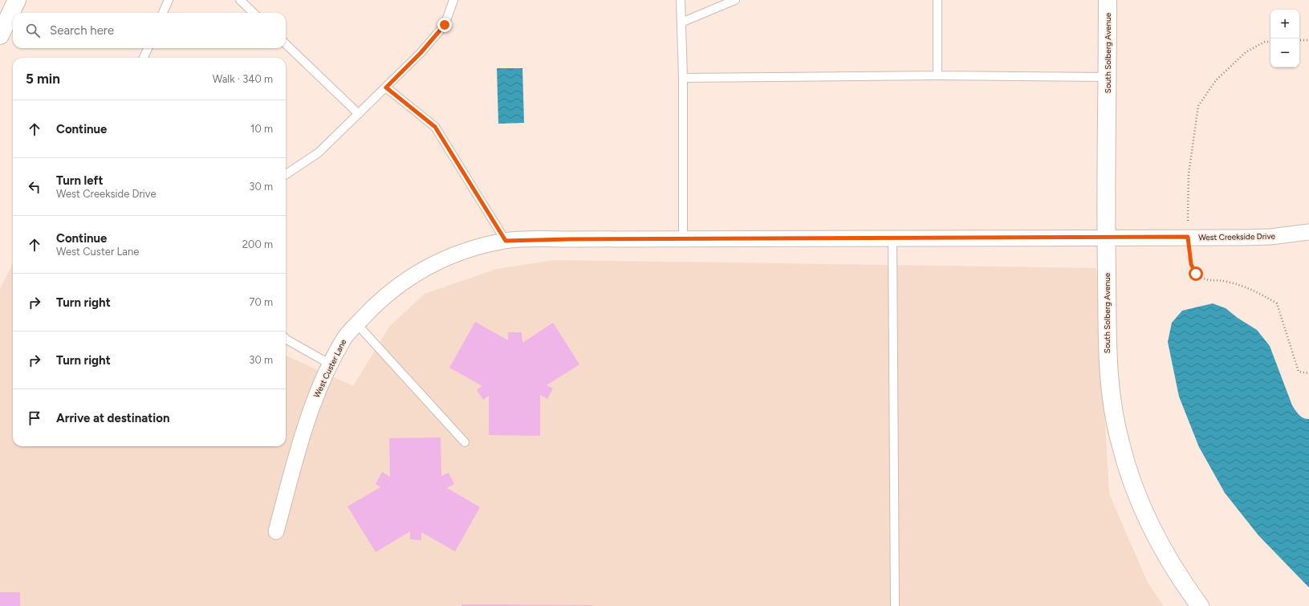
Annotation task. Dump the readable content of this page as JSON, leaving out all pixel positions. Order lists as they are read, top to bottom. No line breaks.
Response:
{"streets":{"main road":["South Solberg Avenue"],"street":["West Creekside Drive","West Custer Lane"]},"crossings":[["South Solberg Avenue","West Creekside Drive"],["South Solberg Avenue","West Custer Lane"],["West Creekside Drive","West Custer Lane"]],"page":{"map_buttons":["+","−"],"search":"Search here","heading":["5 min","Walk · 340 m"],"list":[["Continue","10 m"],["Turn left","West Creekside Drive","30 m"],["Continue","West Custer Lane","200 m"],["Turn right","70 m"],["Turn right","30 m"],"Arrive at destination"]}}
